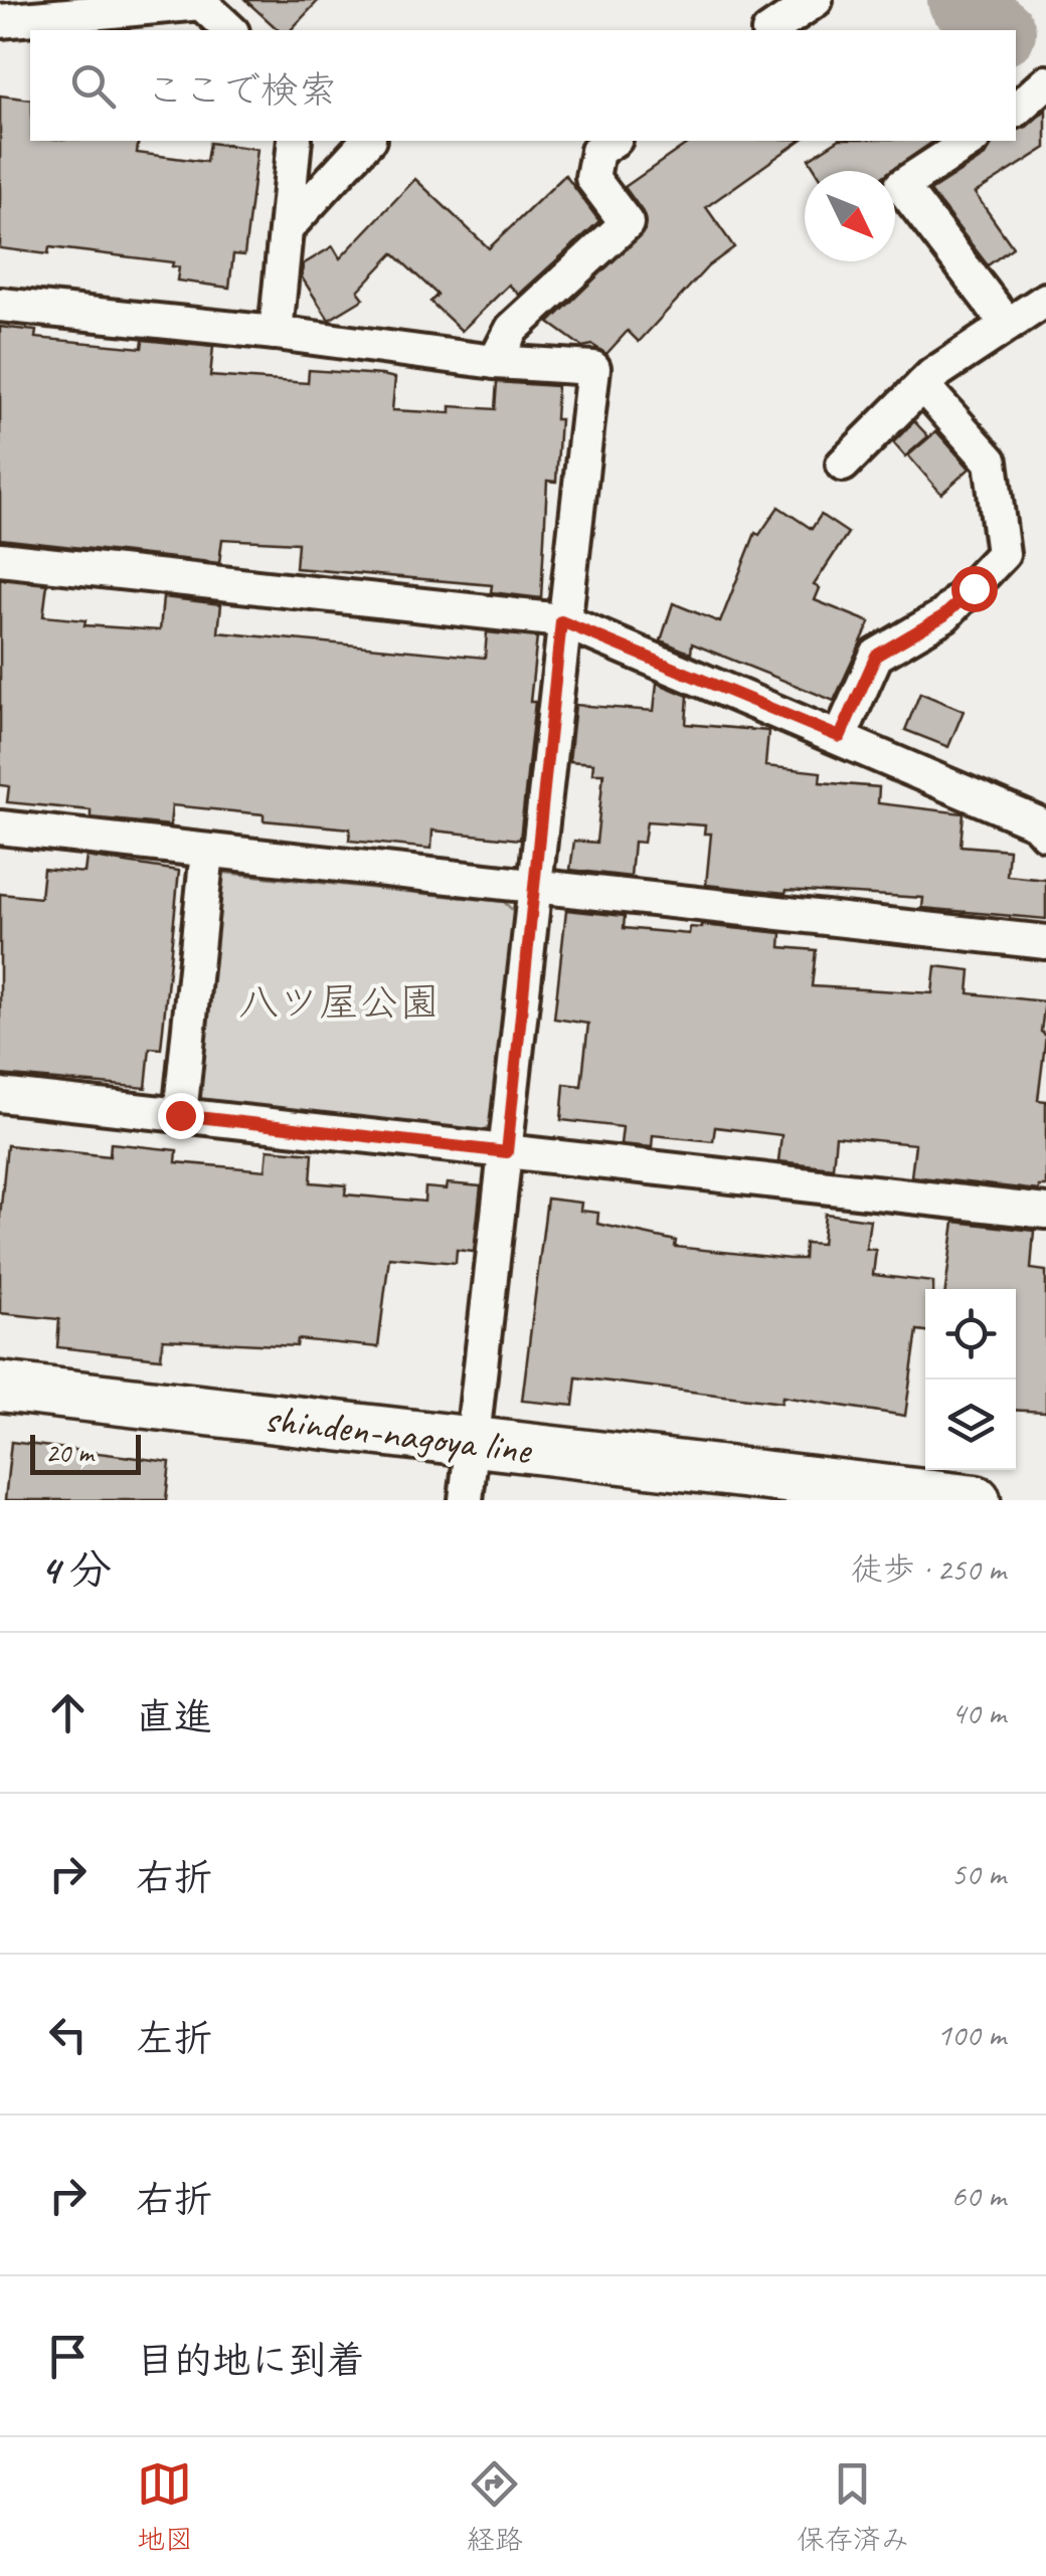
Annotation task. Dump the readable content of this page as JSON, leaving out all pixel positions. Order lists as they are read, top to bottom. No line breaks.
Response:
{"streets":{"main road":["shinden-nagoya line"]},"parks":["八ツ屋公園"],"scale_bar":"20 m","north":"bottom right","page":{"search":"ここで検索","scale":"20 m","heading":["4 分","徒歩 · 250 m"],"list":[["直進","40 m"],["右折","50 m"],["左折","100 m"],["右折","60 m"],"目的地に到着"],"nav":["地図","経路","保存済み"]}}
